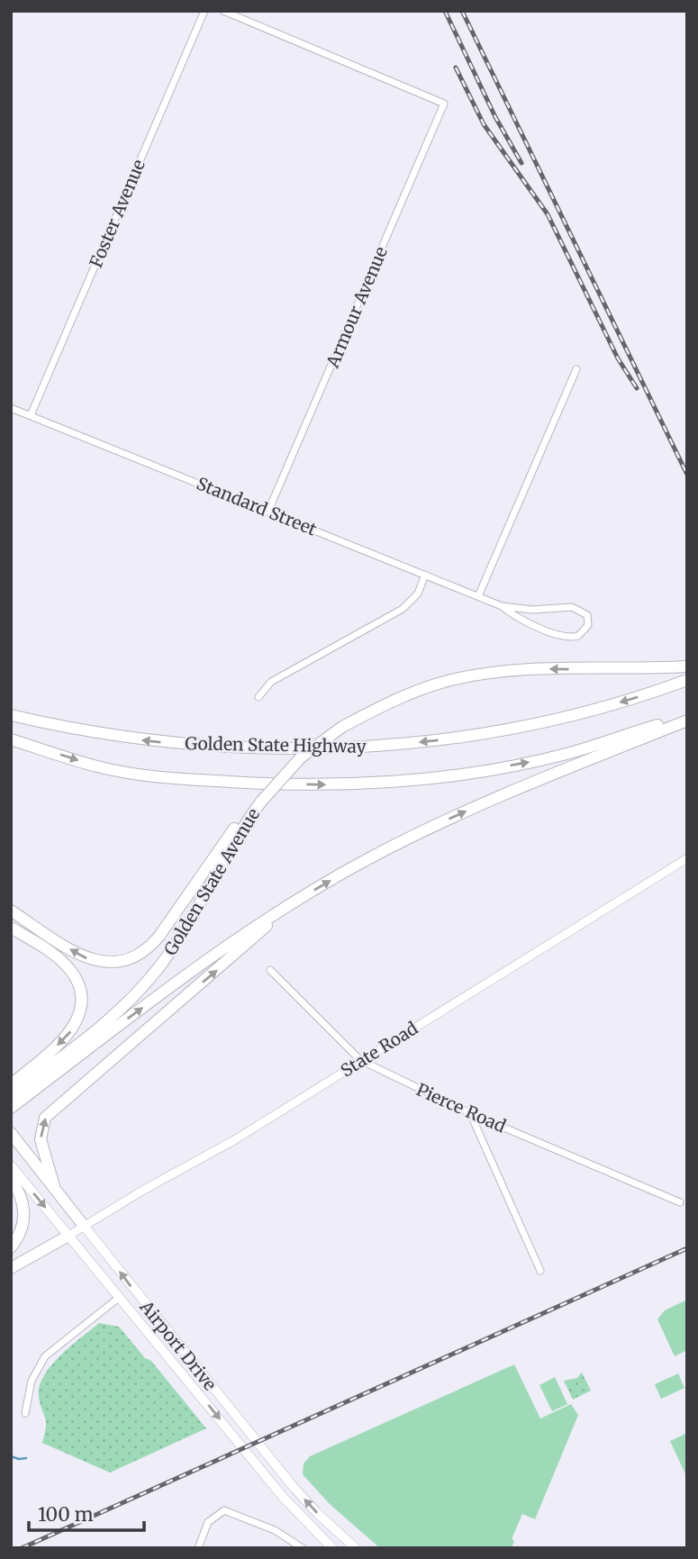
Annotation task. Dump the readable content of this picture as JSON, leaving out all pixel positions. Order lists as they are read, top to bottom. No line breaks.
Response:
{"streets":{"highway":["Golden State Highway","Golden State Avenue","Airport Drive"],"street":["Foster Avenue","Armour Avenue","Standard Street","State Road","Pierce Road"]},"crossings":[["Foster Avenue","Standard Street"],["Armour Avenue","Standard Street"],["State Road","Pierce Road"],["State Road","Airport Drive"]],"scale_bar":"100 m"}
